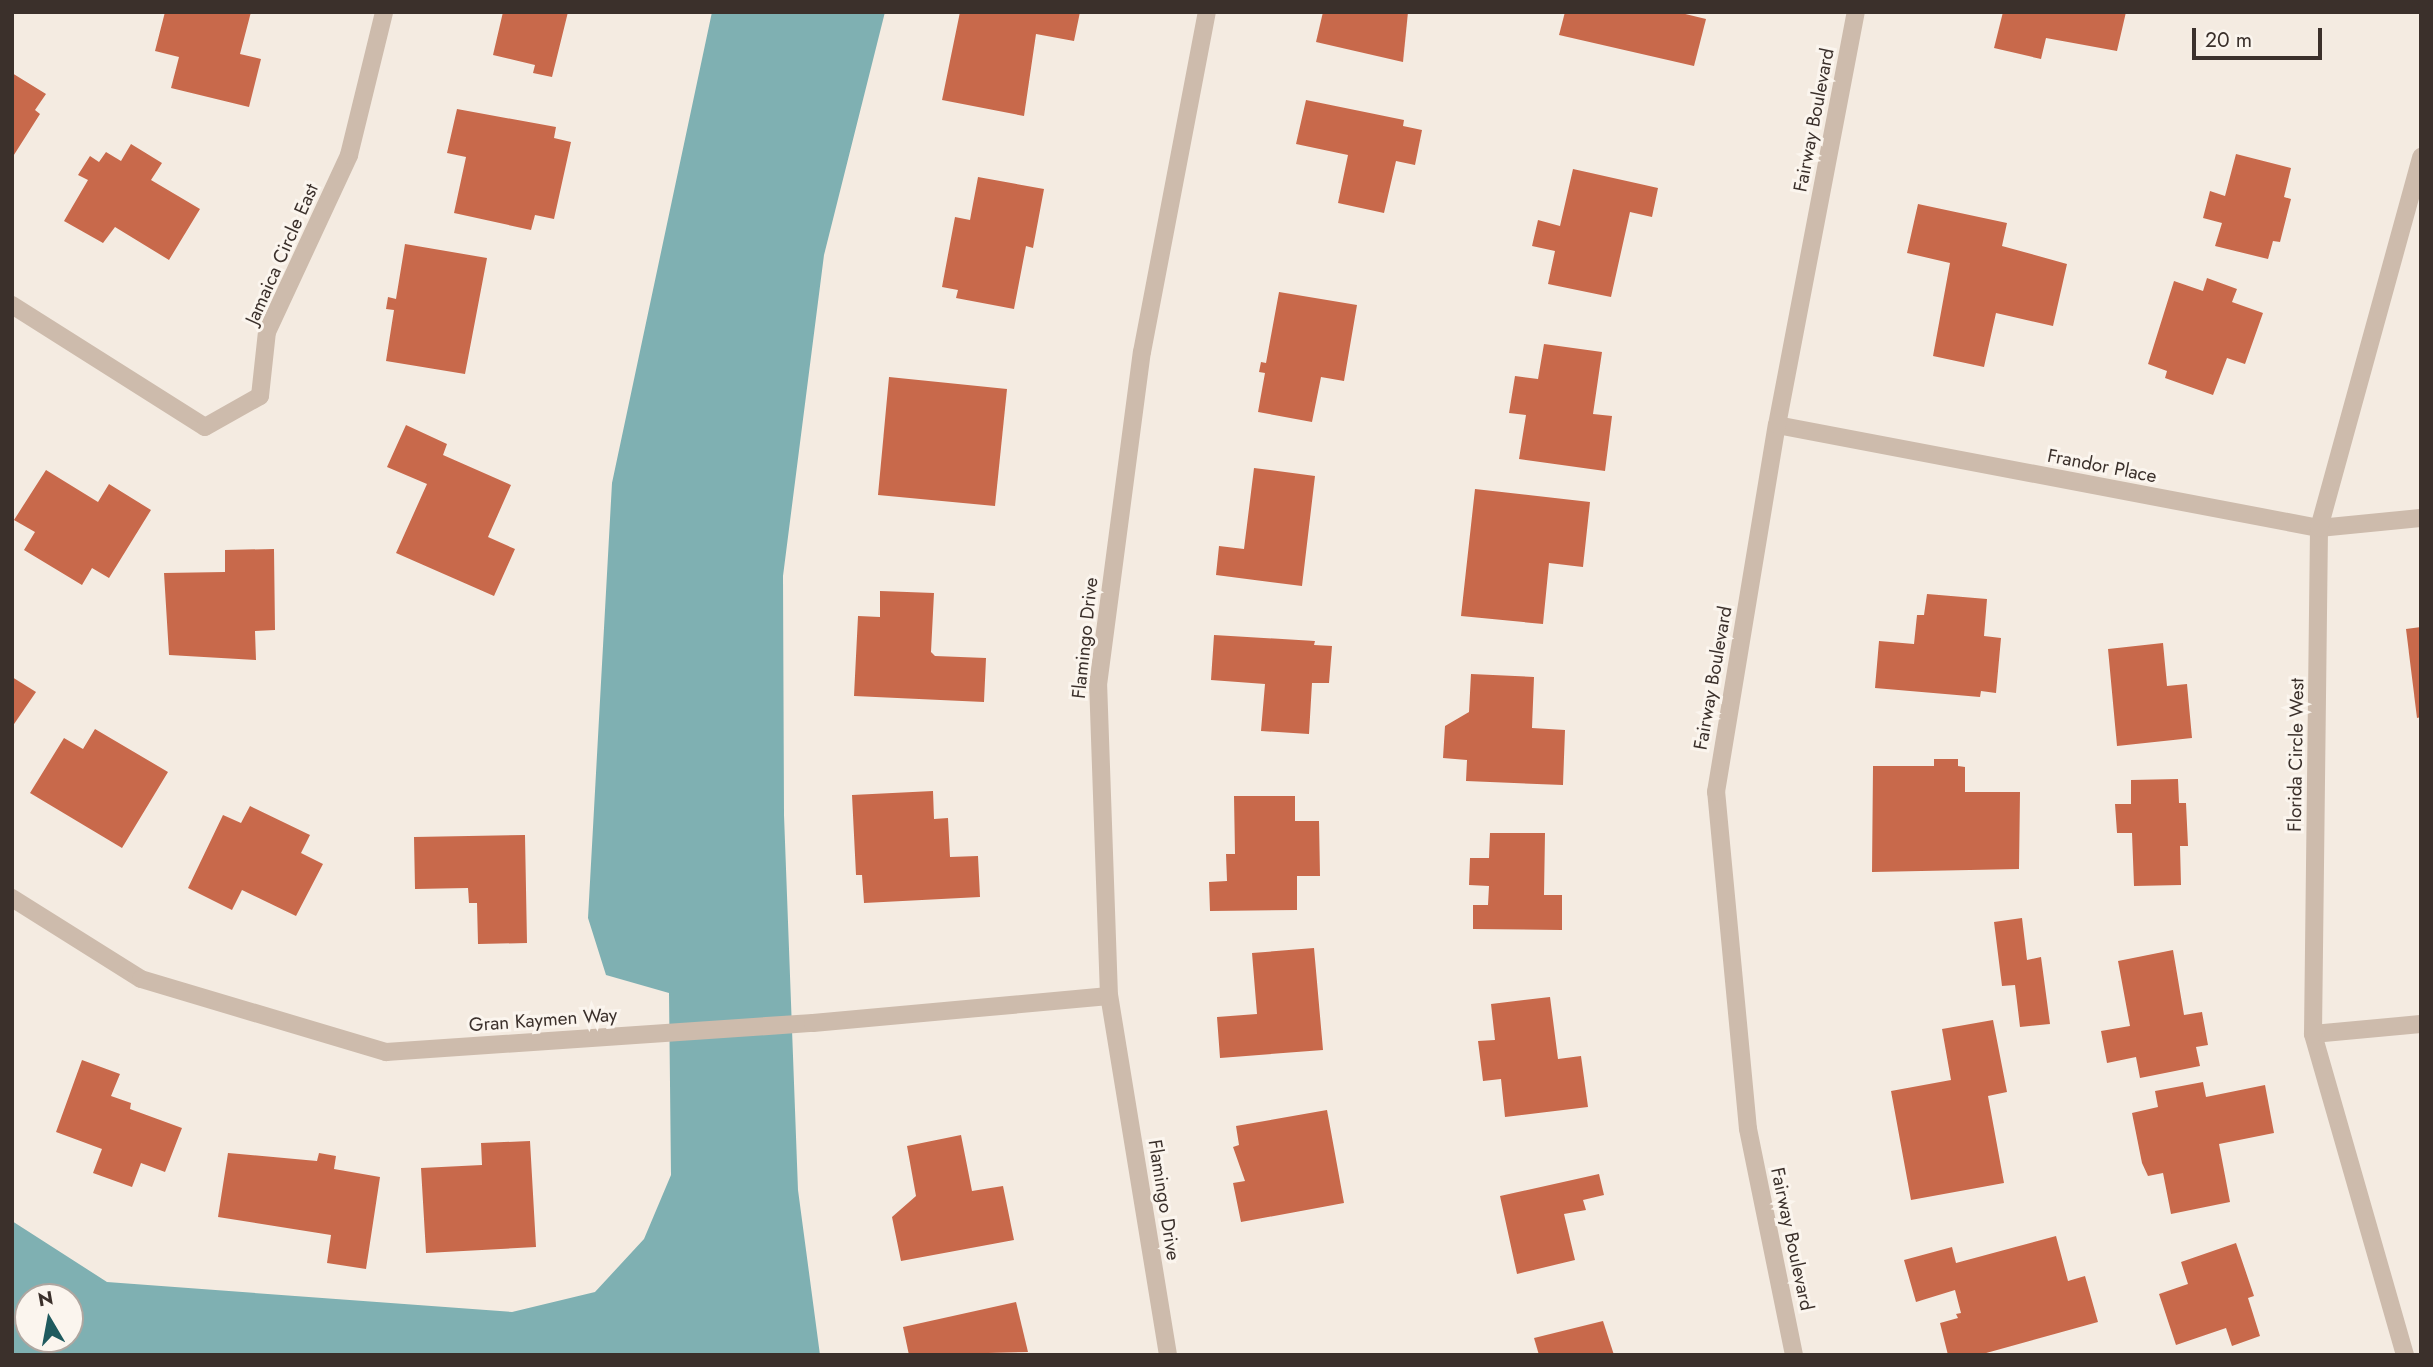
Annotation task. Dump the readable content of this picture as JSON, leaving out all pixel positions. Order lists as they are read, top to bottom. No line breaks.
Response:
{"streets":{"street":["Fairway Boulevard","Jamaica Circle East","Frandor Place","Flamingo Drive","Florida Circle West","Gran Kaymen Way"]},"crossings":[["Fairway Boulevard","Frandor Place"],["Frandor Place","Florida Circle West"],["Flamingo Drive","Gran Kaymen Way"]],"scale_bar":"20 m","north":"top"}
